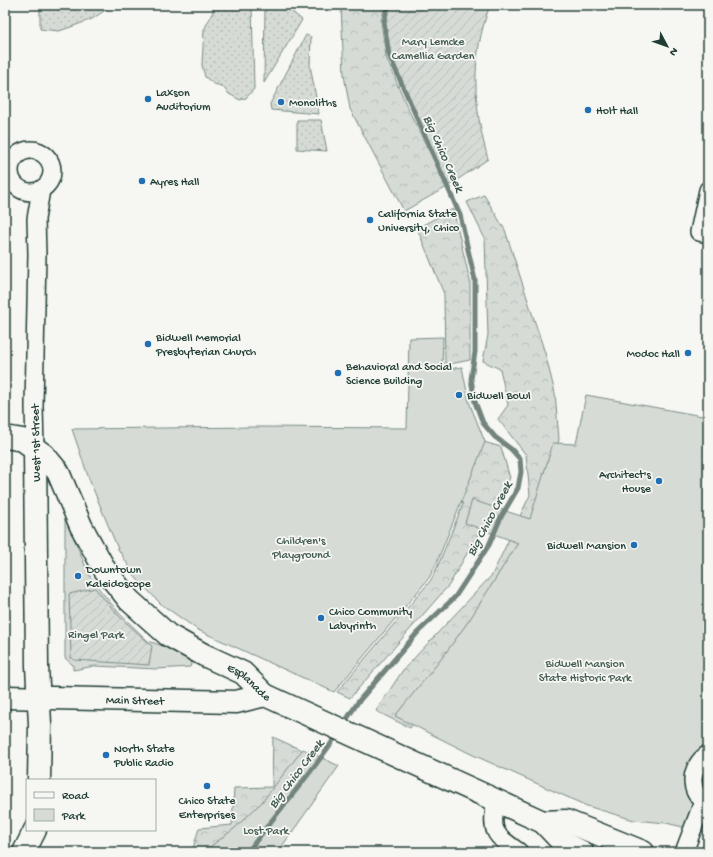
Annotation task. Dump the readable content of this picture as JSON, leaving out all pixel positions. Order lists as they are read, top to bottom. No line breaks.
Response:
{"streets":{"main road":["West 1st Street","Esplanade","Main Street"]},"crossings":[["West 1st Street","Esplanade"],["West 1st Street","Main Street"],["Esplanade","Main Street"]],"water":["Big Chico Creek"],"parks":["Mary Lemcke Camellia Garden","Children's Playground","Ringel Park","Bidwell Mansion State Historic Park","Lost Park"],"places":["Laxson Auditorium","Monoliths","Holt Hall","Ayres Hall","California State University, Chico","Bidwell Memorial Presbyterian Church","Modoc Hall","Behavioral and Social Science Building","Bidwell Bowl","Architect's House","Bidwell Mansion","Downtown Kaleidoscope","Chico Community Labyrinth","North State Public Radio","Chico State Enterprises"],"legend":["Road","Park"],"north":"bottom right"}
